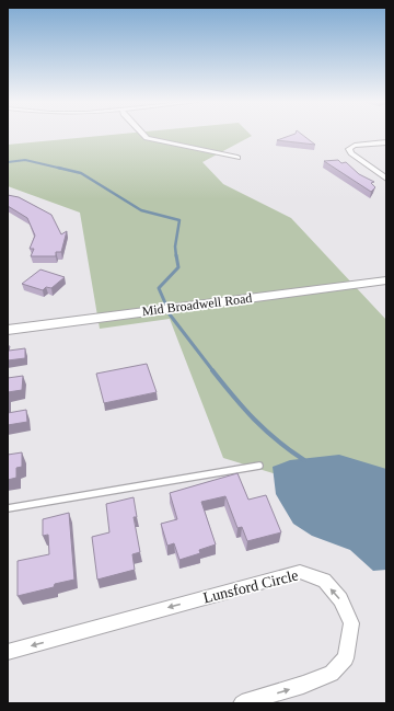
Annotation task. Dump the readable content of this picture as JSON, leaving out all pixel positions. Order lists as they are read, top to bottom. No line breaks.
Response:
{"streets":{"street":["Mid Broadwell Road","Lunsford Circle"]}}
